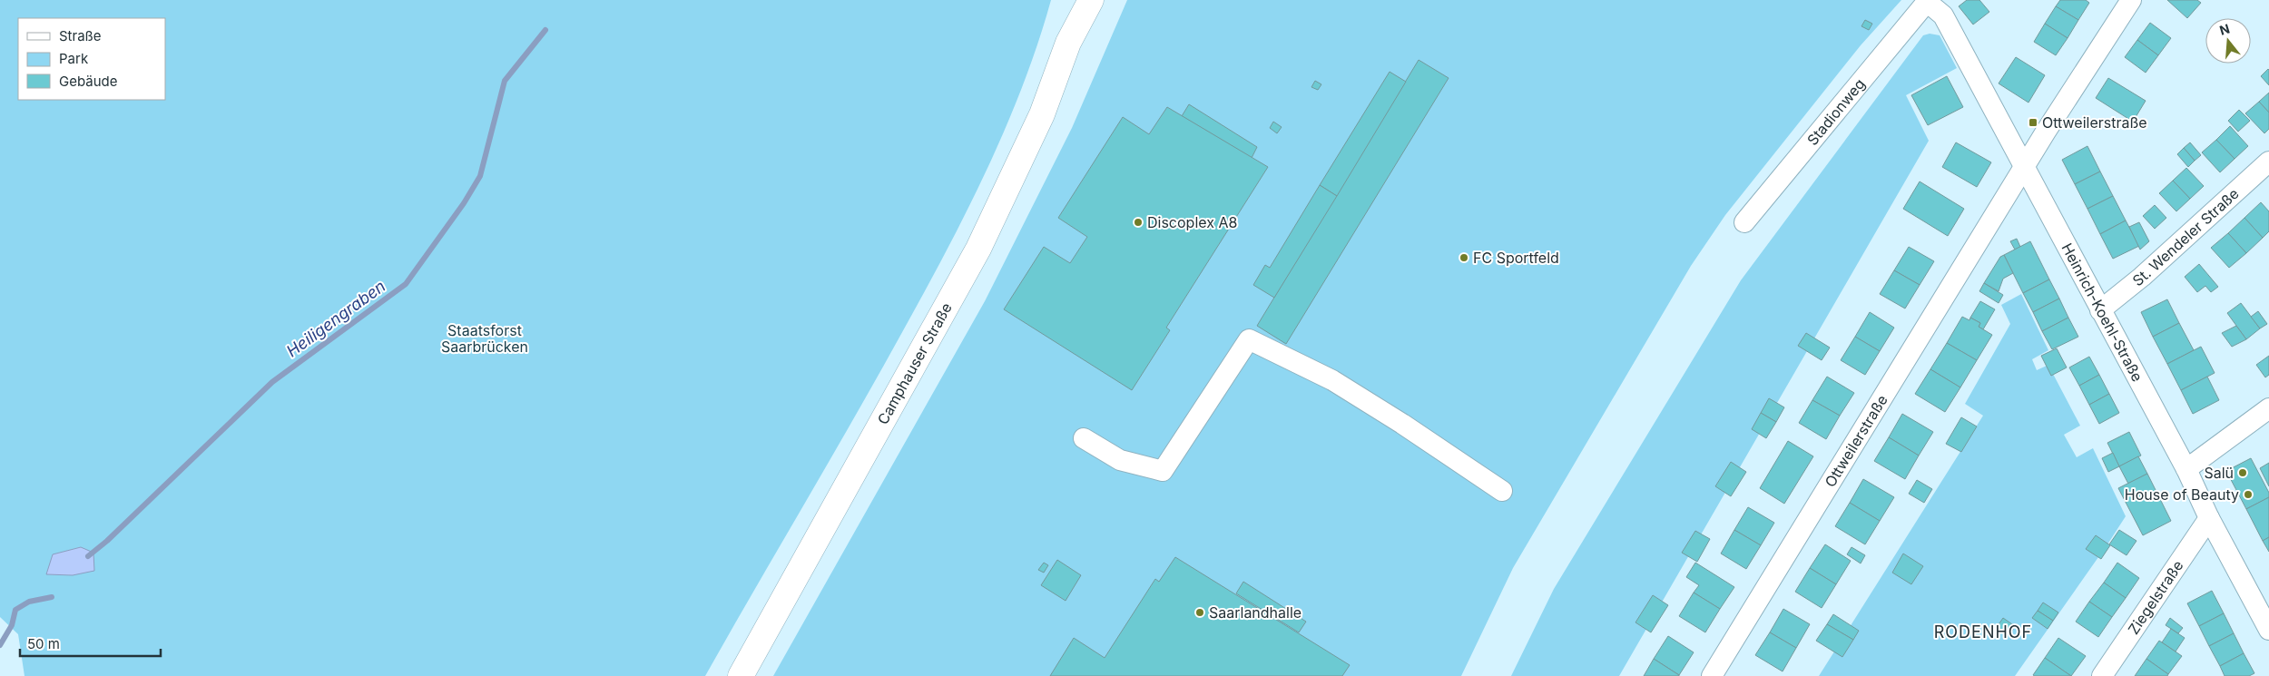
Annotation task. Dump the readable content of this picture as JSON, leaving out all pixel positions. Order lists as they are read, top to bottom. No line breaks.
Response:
{"streets":{"main road":["Camphauser Straße"],"street":["Stadionweg","St. Wendeler Straße","Heinrich-Koehl-Straße","Ottweilerstraße","Ziegelstraße"]},"crossings":[["Stadionweg","Heinrich-Koehl-Straße"],["St. Wendeler Straße","Heinrich-Koehl-Straße"],["Heinrich-Koehl-Straße","Ottweilerstraße"],["Heinrich-Koehl-Straße","Ziegelstraße"]],"districts":["RODENHOF"],"water":["Heiligengraben"],"parks":["Staatsforst Saarbrücken"],"places":{"transit":["Ottweilerstraße"],"other":["Discoplex A8","FC Sportfeld","Salü","House of Beauty","Saarlandhalle"]},"legend":["Straße","Park","Gebäude"],"scale_bar":"50 m","north":"top"}
